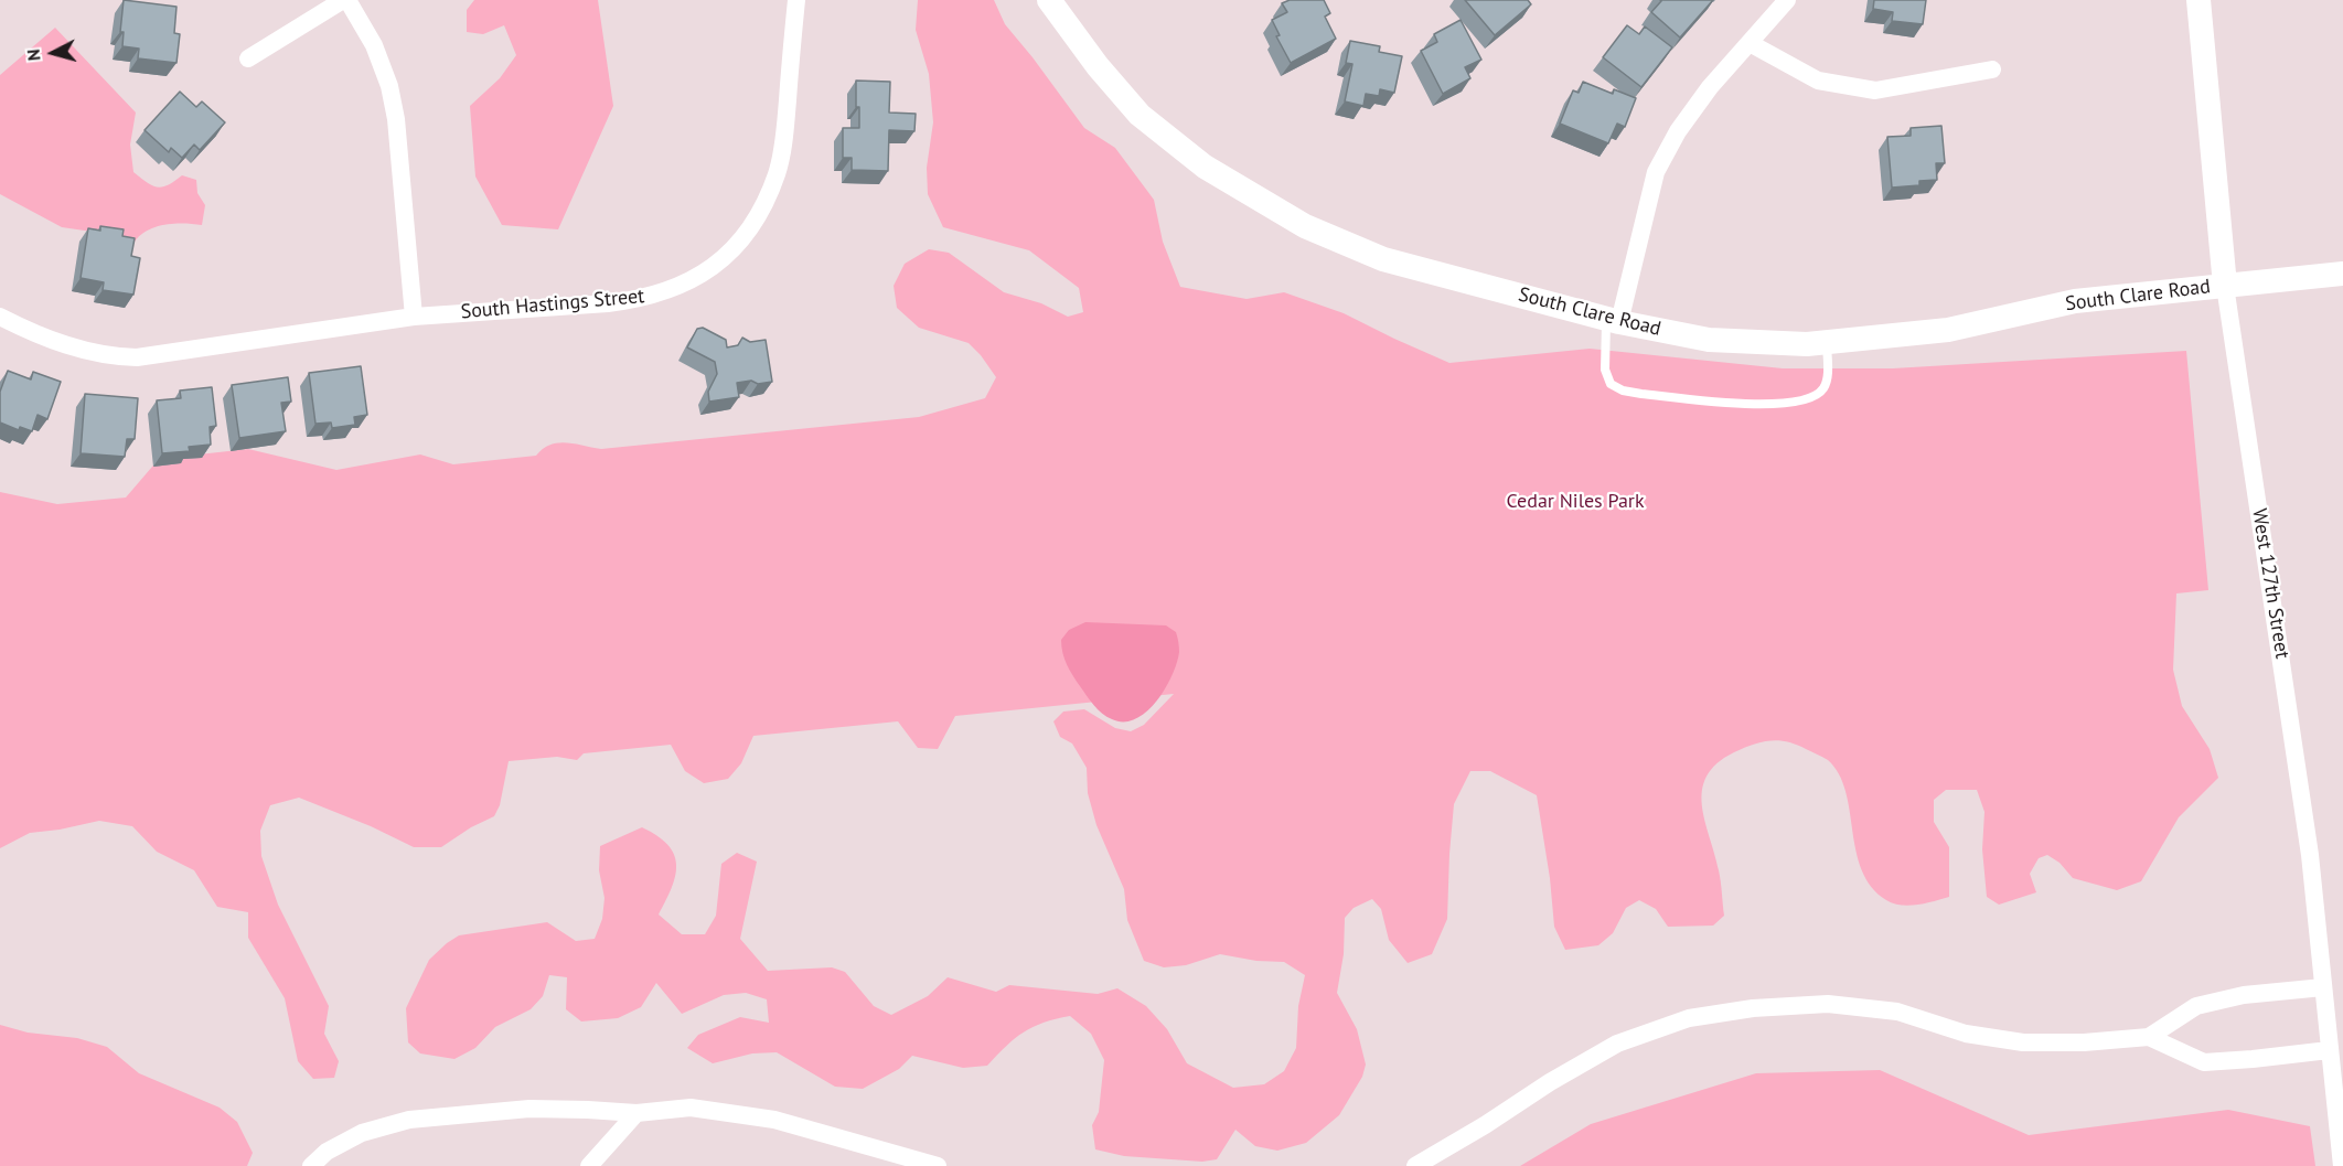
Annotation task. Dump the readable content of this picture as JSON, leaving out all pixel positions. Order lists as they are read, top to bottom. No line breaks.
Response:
{"streets":{"street":["South Clare Road","South Hastings Street","West 127th Street"]},"crossings":[["South Clare Road","West 127th Street"]],"parks":["Cedar Niles Park"],"north":"left"}
